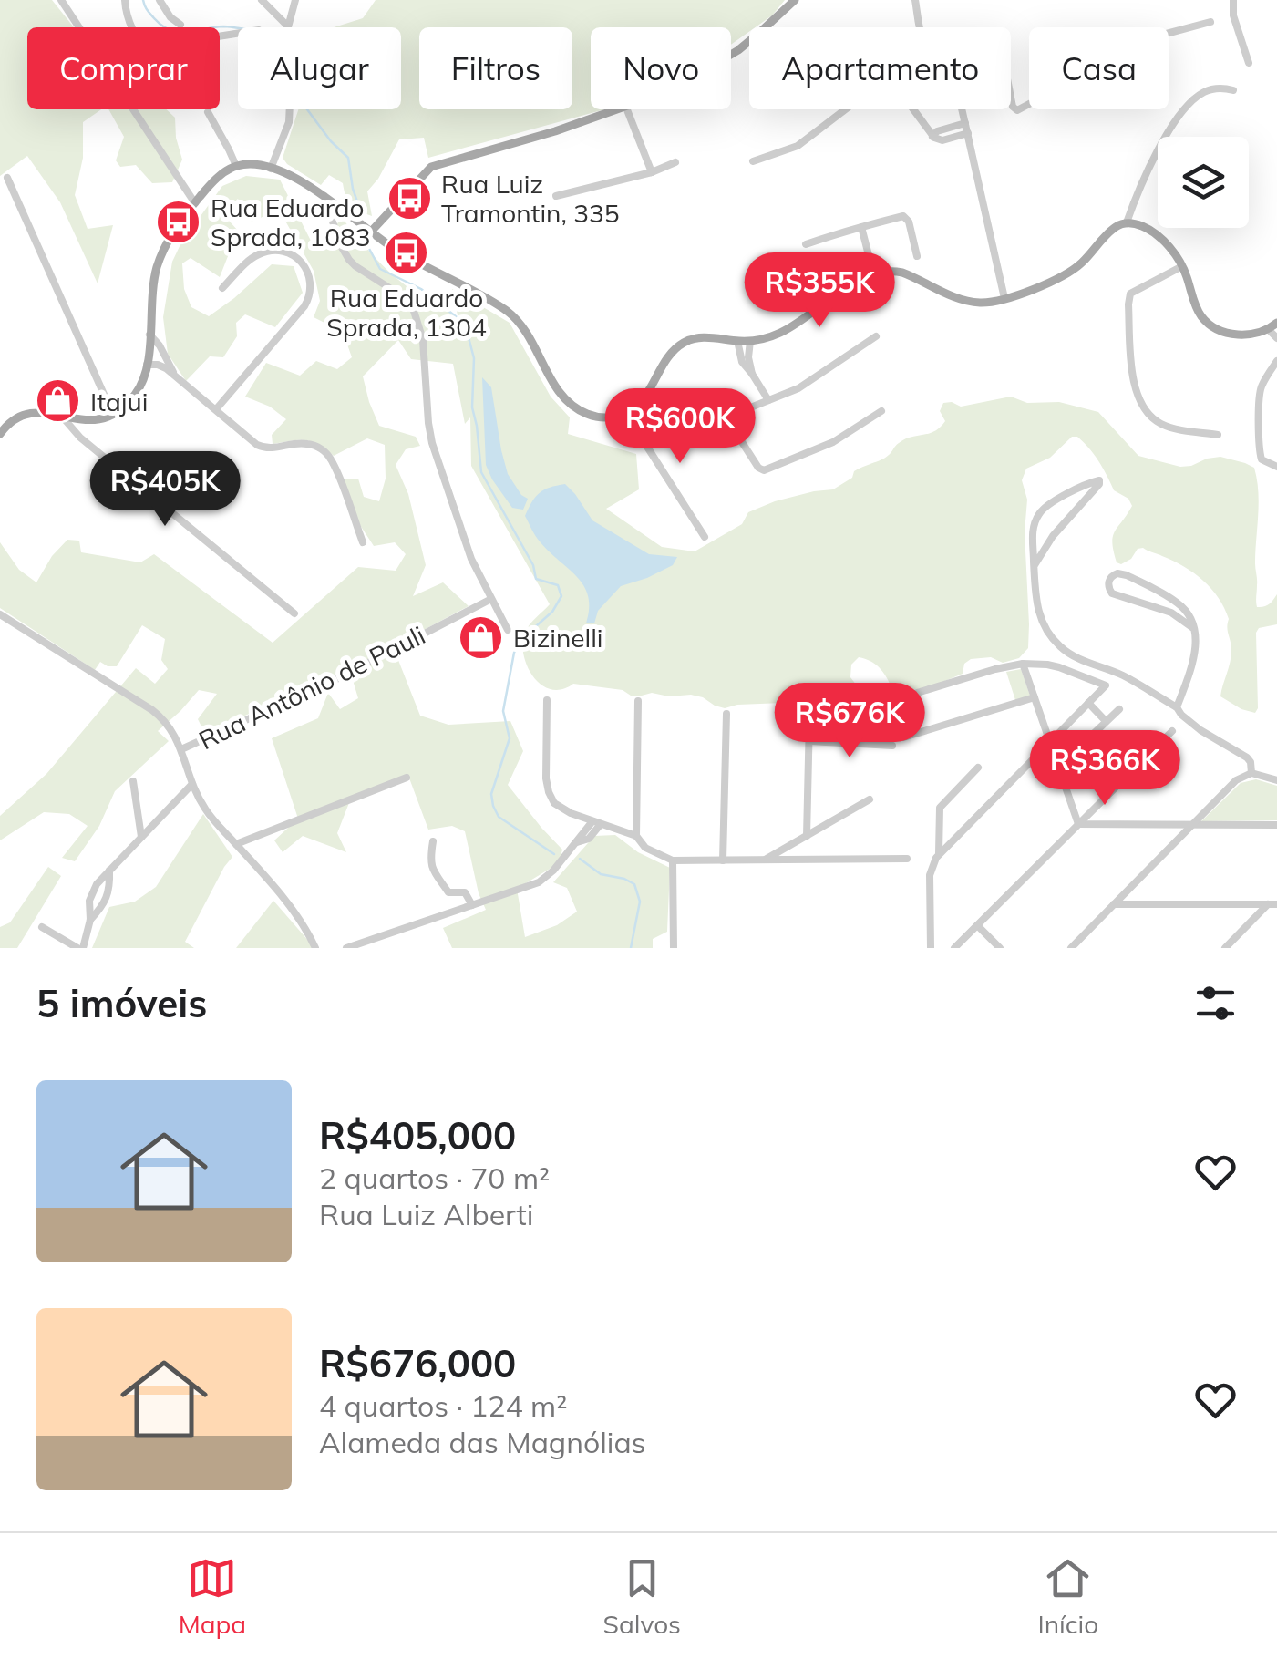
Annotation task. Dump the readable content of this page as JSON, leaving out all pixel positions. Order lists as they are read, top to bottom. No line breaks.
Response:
{"streets":{"street":["Rua Antônio de Pauli"]},"places":{"bus stop":["Rua Luiz Tramontin, 335","Rua Eduardo Sprada, 1083","Rua Eduardo Sprada, 1304"],"shop":["Itajui","Bizinelli"]},"page":{"chip":["Comprar","Alugar","Filtros","Novo","Apartamento","Casa"],"price":["R$355K","R$600K","R$405K","R$676K","R$366K"],"heading":"5 imóveis","list":[{"name":"R$405,000","note":"2 quartos · 70 m² · Rua Luiz Alberti"},{"name":"R$676,000","note":"4 quartos · 124 m² · Alameda das Magnólias"}],"tabs":["Mapa","Salvos","Início"]}}
